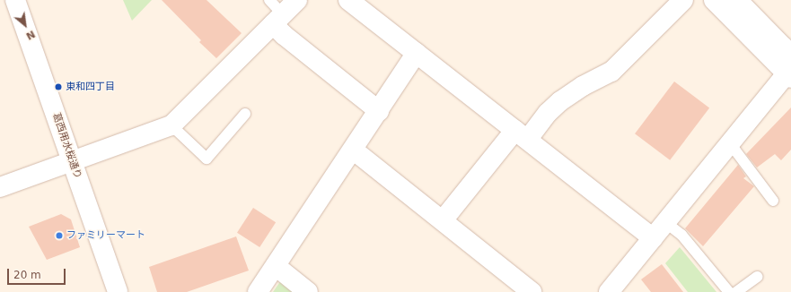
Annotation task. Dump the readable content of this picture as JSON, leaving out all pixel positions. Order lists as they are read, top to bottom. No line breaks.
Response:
{"streets":{"street":["葛西用水桜通り"]},"places":["東和四丁目","ファミリーマート"],"scale_bar":"20 m","north":"bottom right"}
